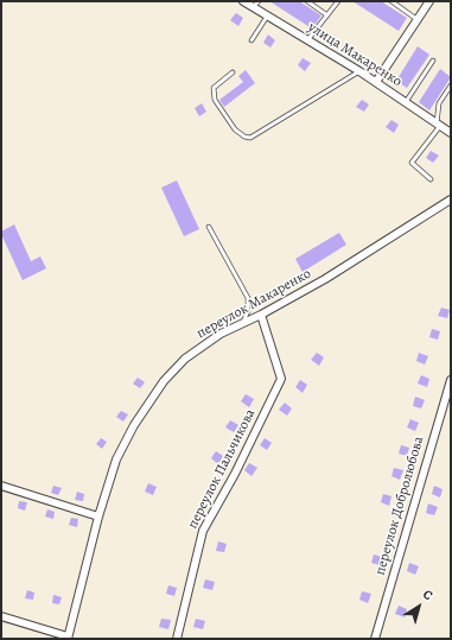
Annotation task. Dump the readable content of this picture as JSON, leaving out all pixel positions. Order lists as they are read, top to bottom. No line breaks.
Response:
{"streets":{"street":["улица Макаренко","переулок Макаренко","переулок Пальчикова","переулок Добролюбова"]},"crossings":[["переулок Макаренко","переулок Пальчикова"]],"north":"top right"}
